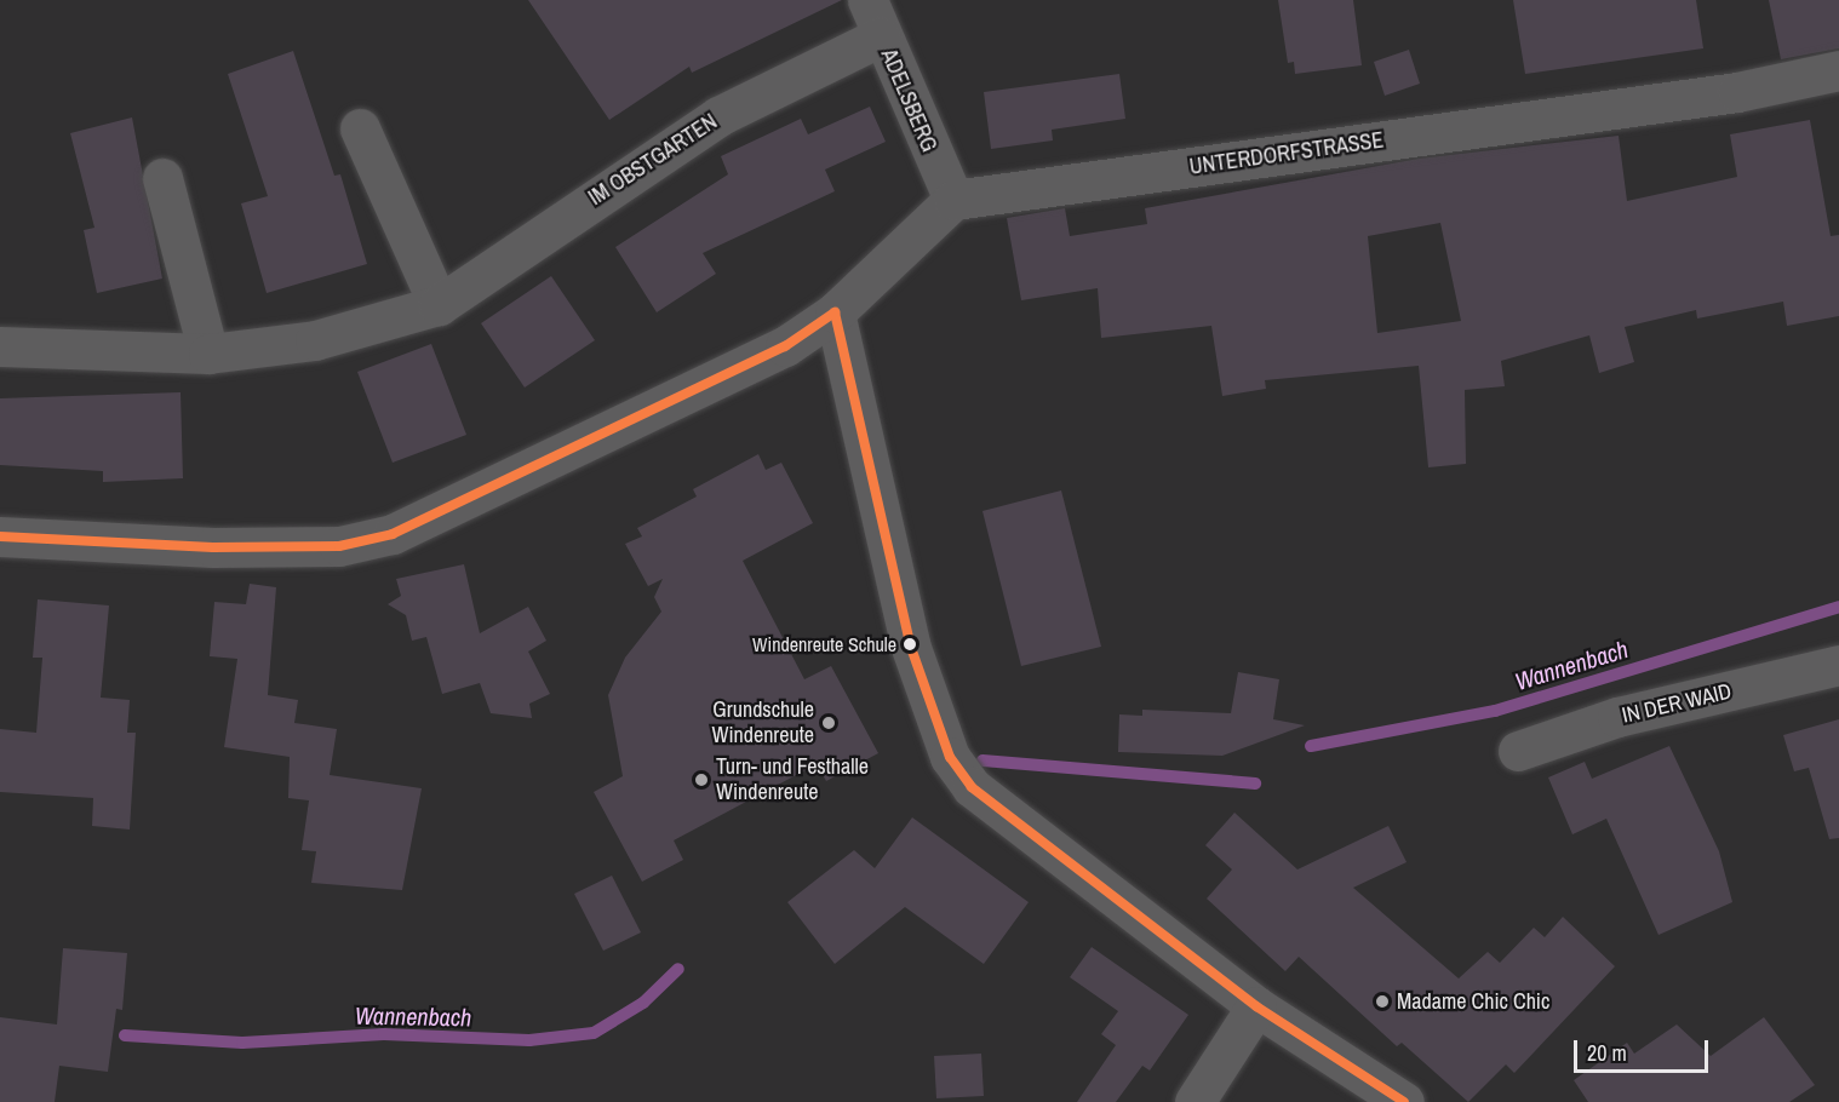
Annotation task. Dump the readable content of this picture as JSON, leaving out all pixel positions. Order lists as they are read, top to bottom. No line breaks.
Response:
{"streets":{"street":["ADELSBERG","UNTERDORFSTRASSE","IM OBSTGARTEN","IN DER WAID"]},"crossings":[["ADELSBERG","UNTERDORFSTRASSE"],["ADELSBERG","IM OBSTGARTEN"]],"water":["Wannenbach"],"places":["Windenreute Schule","Grundschule Windenreute","Turn- und Festhalle Windenreute","Madame Chic Chic"],"scale_bar":"20 m"}
